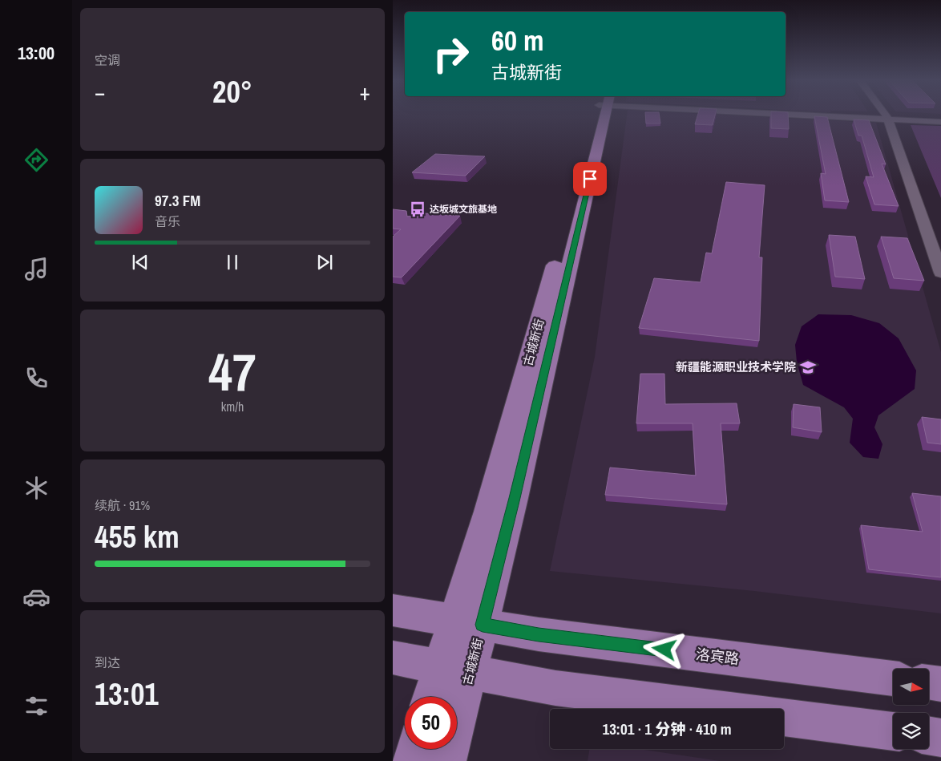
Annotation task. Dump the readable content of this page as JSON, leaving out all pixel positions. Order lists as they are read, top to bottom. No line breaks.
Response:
{"streets":{"main road":["古城新街","洛宾路"]},"crossings":[["古城新街","洛宾路"]],"places":{"bus stop":["达坂城文旅基地"],"school or university":["新疆能源职业技术学院"]},"north":"right","page":{"tabs":"13:00","tile":["空调",["47","km/h"],["续航 · 91%","455 km"],["到达","13:01"]],"turn":["60 m","古城新街"],"heat":["−","20°","+"],"song":["97.3 FM","音乐"],"limit":"50","trip":"13:01 · 1 分钟 · 410 m"}}
